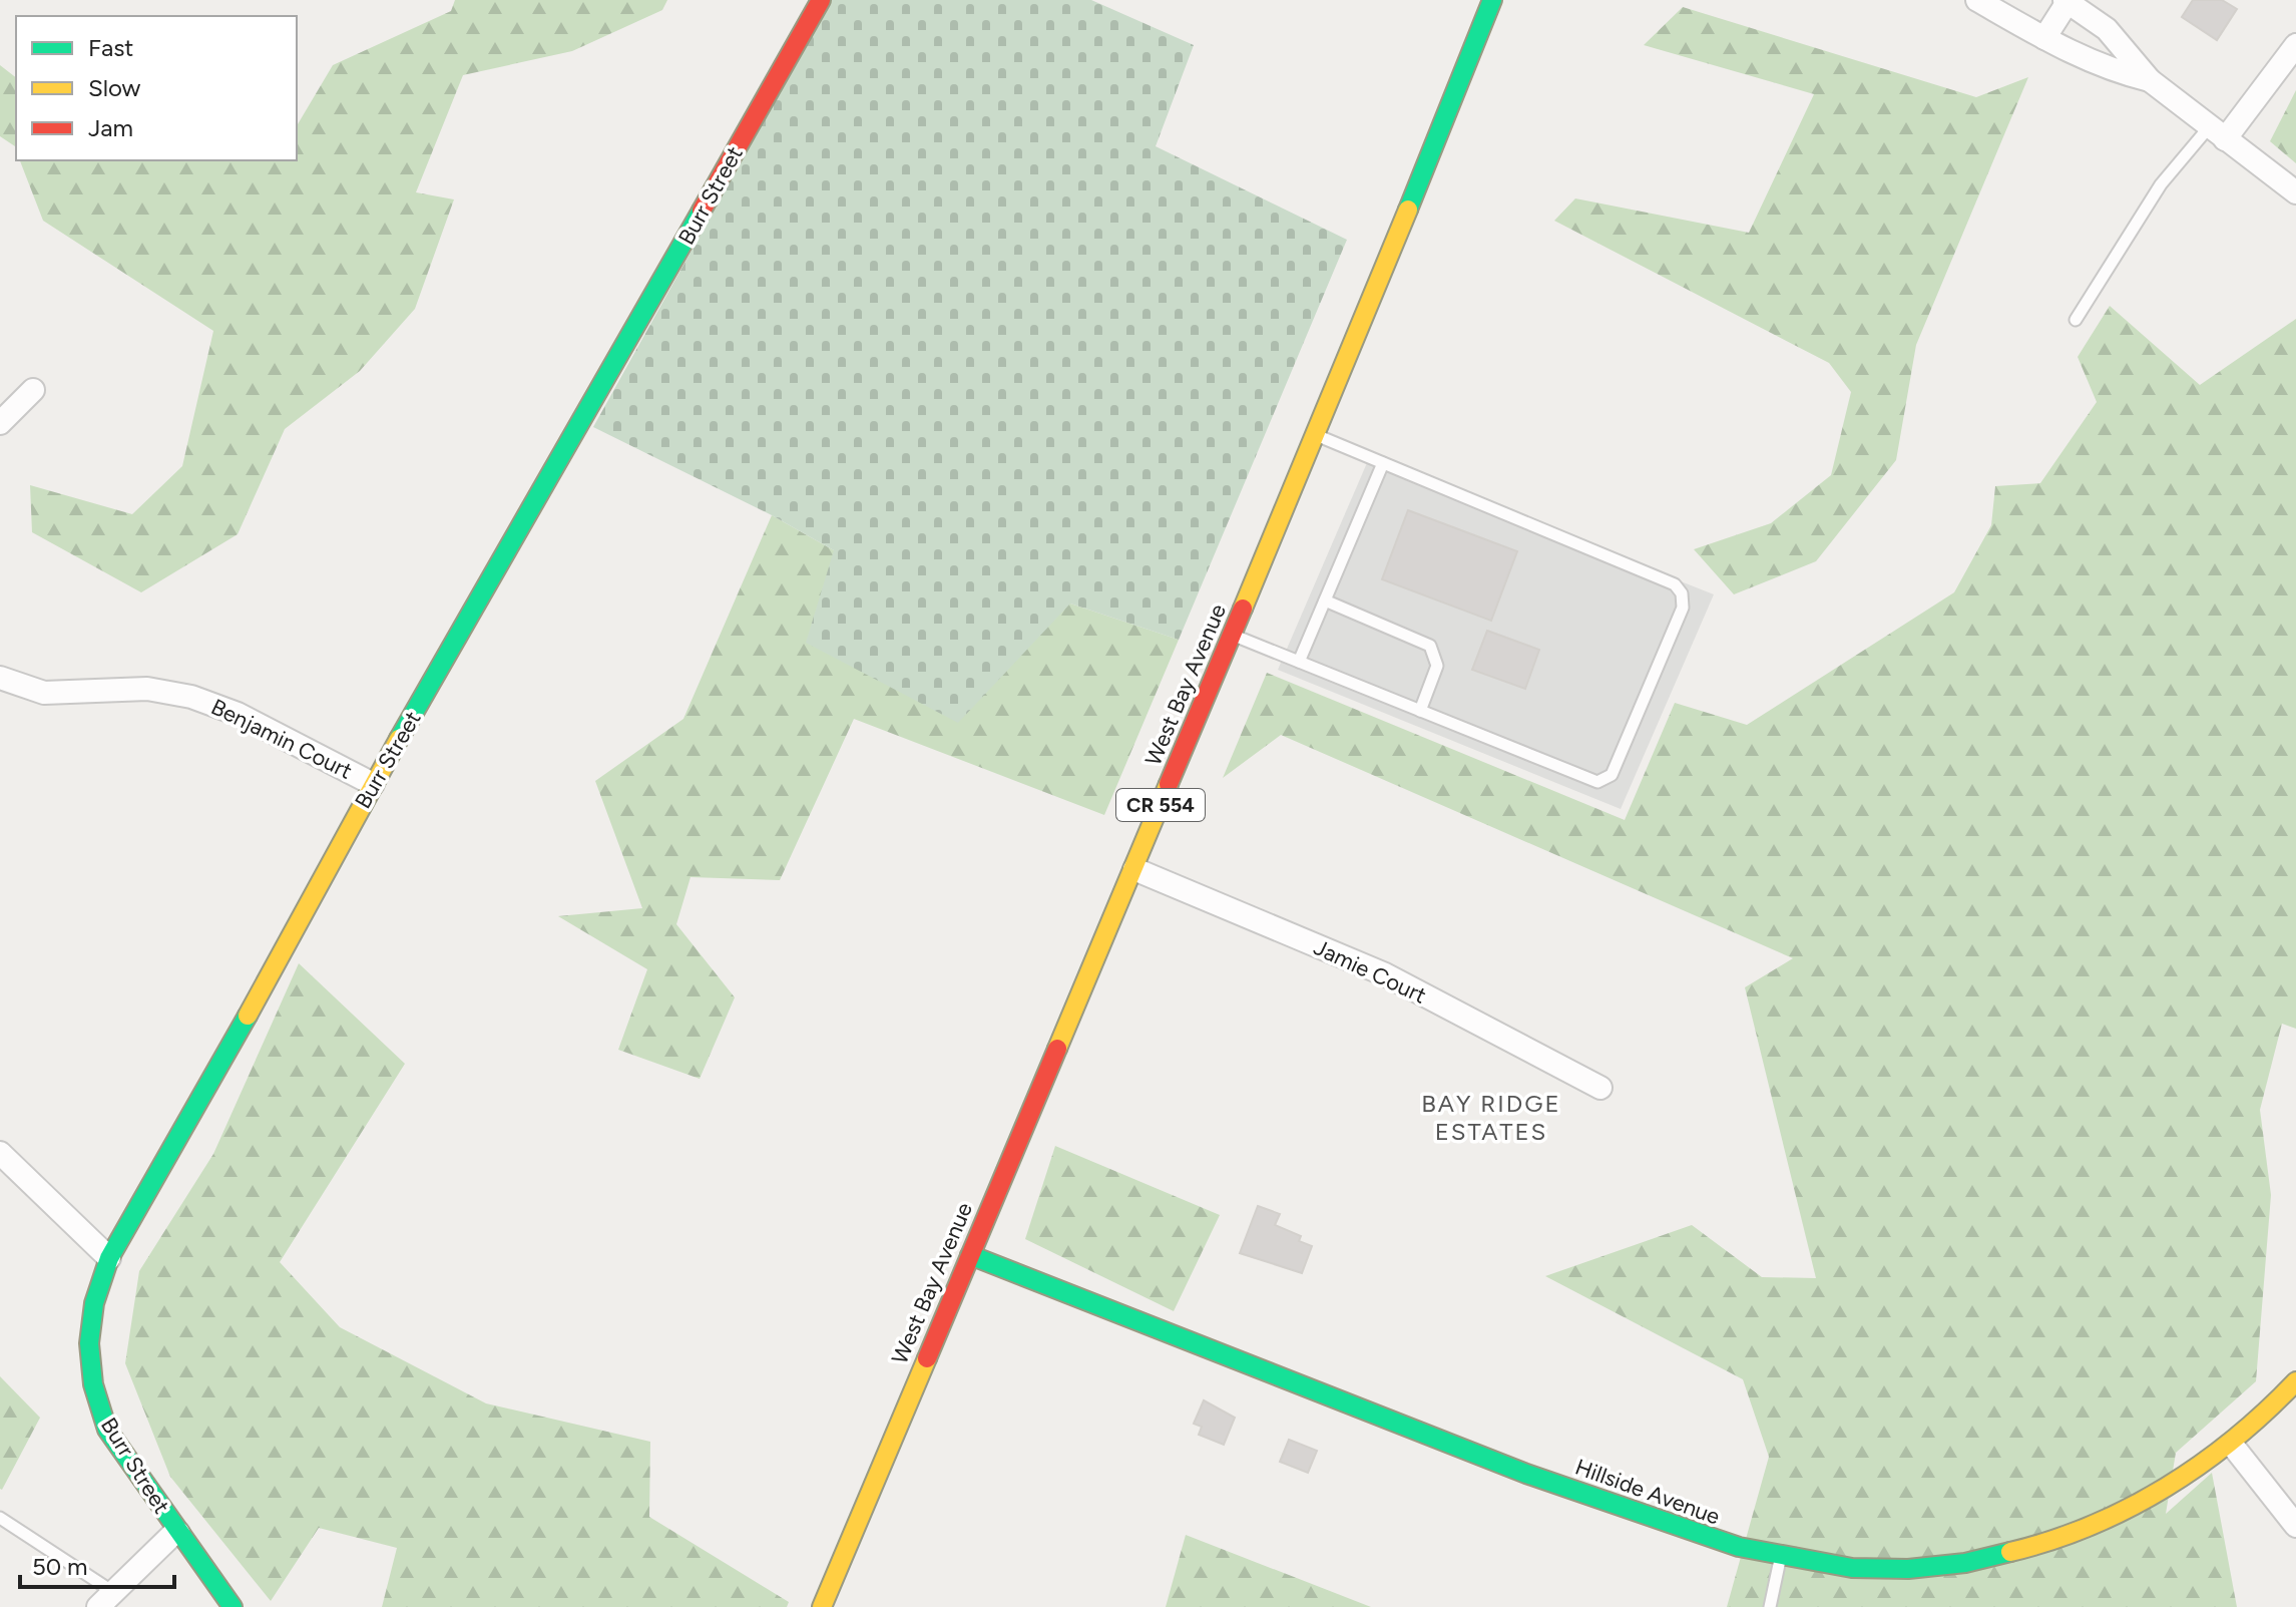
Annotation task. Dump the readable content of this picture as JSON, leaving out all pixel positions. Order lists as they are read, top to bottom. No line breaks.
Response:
{"streets":{"street":["Burr Street","West Bay Avenue","Benjamin Court","CR 554","Jamie Court","Hillside Avenue"]},"crossings":[["Burr Street","Benjamin Court"],["West Bay Avenue","Jamie Court"],["West Bay Avenue","Hillside Avenue"]],"districts":["BAY RIDGE ESTATES"],"legend":["Fast","Slow","Jam"],"scale_bar":"50 m"}
